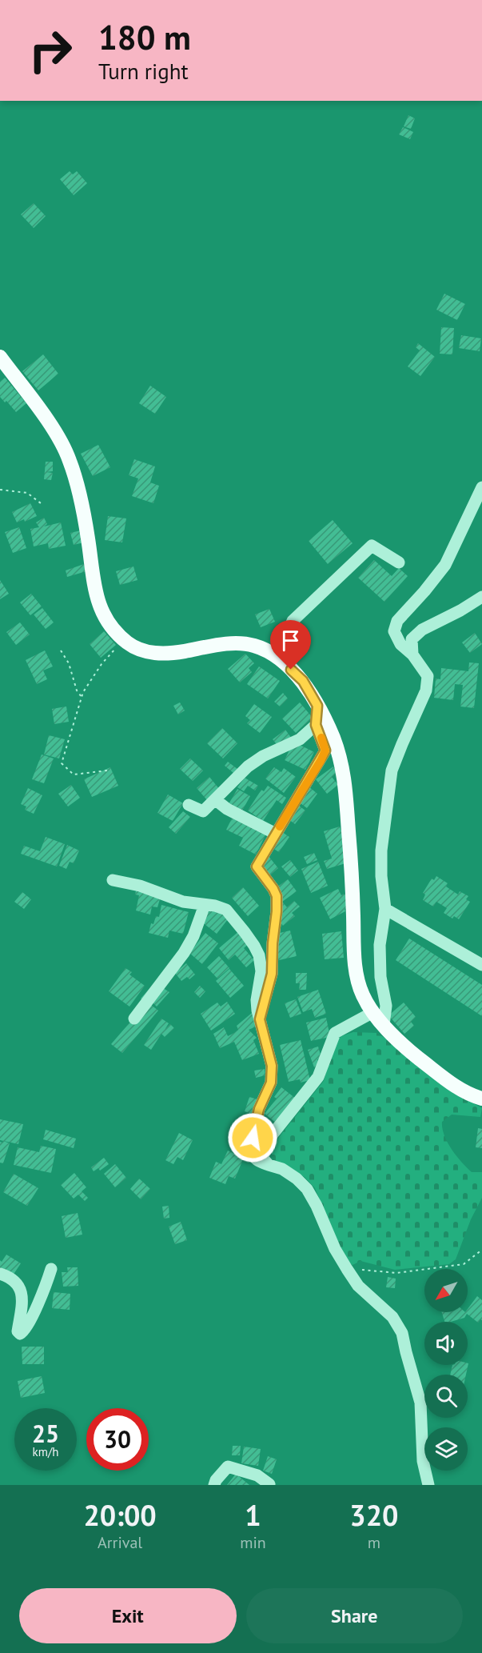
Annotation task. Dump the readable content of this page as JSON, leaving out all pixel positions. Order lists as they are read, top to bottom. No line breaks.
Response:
{"north":"bottom left","page":{"turn":["180 m","Turn right"],"speed":"25 km/h","limit":"30","eta":["20:00","Arrival","1","min","320","m"],"buttons":["Exit","Share"]}}
